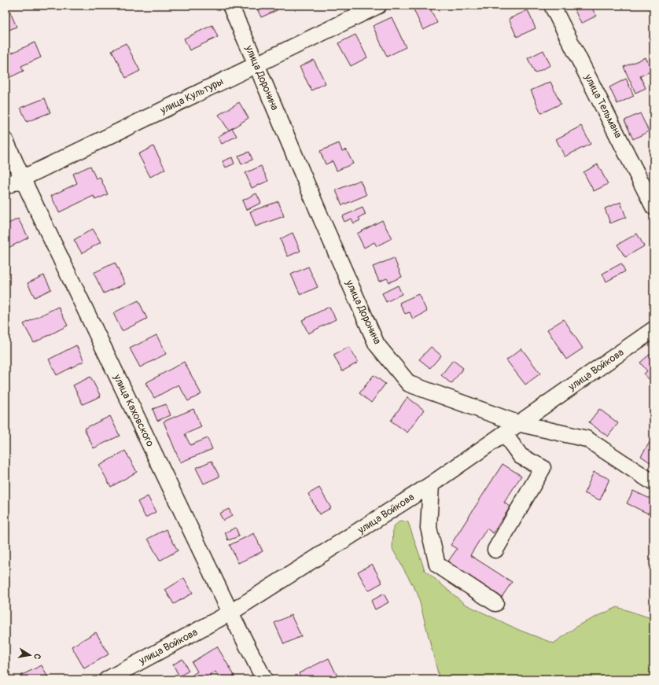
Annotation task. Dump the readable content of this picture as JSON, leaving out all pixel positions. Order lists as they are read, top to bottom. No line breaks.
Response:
{"streets":{"street":["улица Доронина","улица Культуры","улица Тельмана","улица Войкова","улица Каховского"]},"crossings":[["улица Доронина","улица Культуры"],["улица Доронина","улица Войкова"],["улица Культуры","улица Каховского"],["улица Войкова","улица Каховского"]],"north":"right"}
